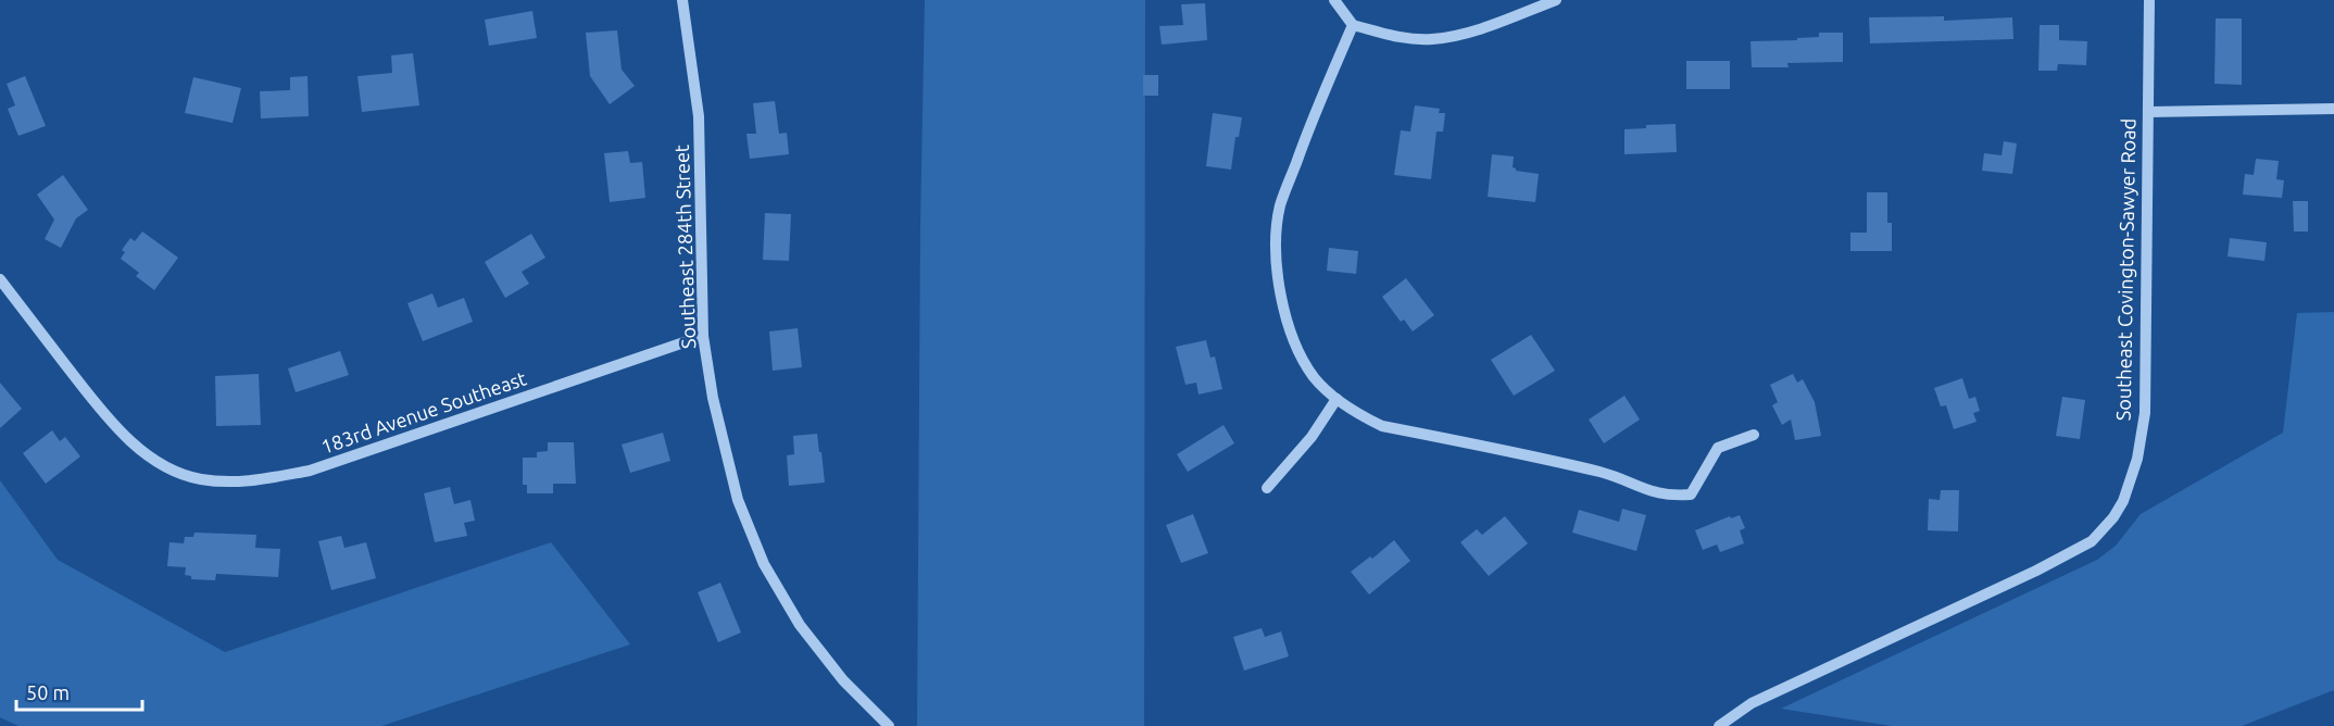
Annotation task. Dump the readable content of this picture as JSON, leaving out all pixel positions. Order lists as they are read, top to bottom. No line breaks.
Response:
{"streets":{"street":["Southeast 284th Street","Southeast Covington-Sawyer Road","183rd Avenue Southeast"]},"crossings":[["Southeast 284th Street","183rd Avenue Southeast"]],"scale_bar":"50 m"}
